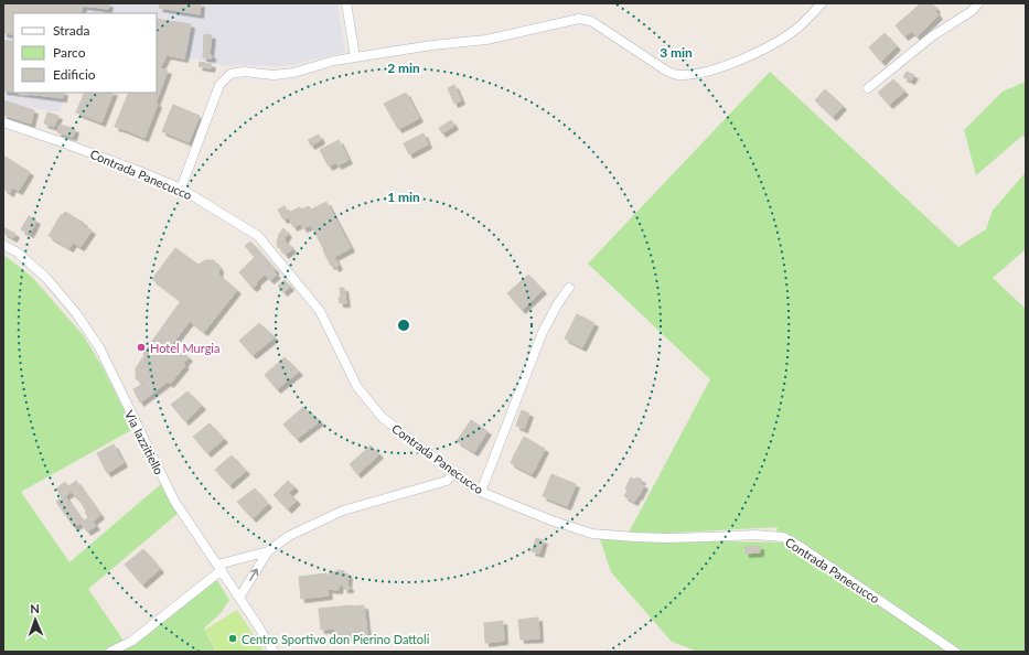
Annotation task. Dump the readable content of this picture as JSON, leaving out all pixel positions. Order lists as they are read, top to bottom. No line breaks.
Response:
{"streets":{"street":["Contrada Panecucco","Via Iazzitiello"]},"places":["Hotel Murgia","Centro Sportivo don Pierino Dattoli"],"legend":["Strada","Parco","Edificio"],"north":"top","rings":["3 min","2 min","1 min"]}
